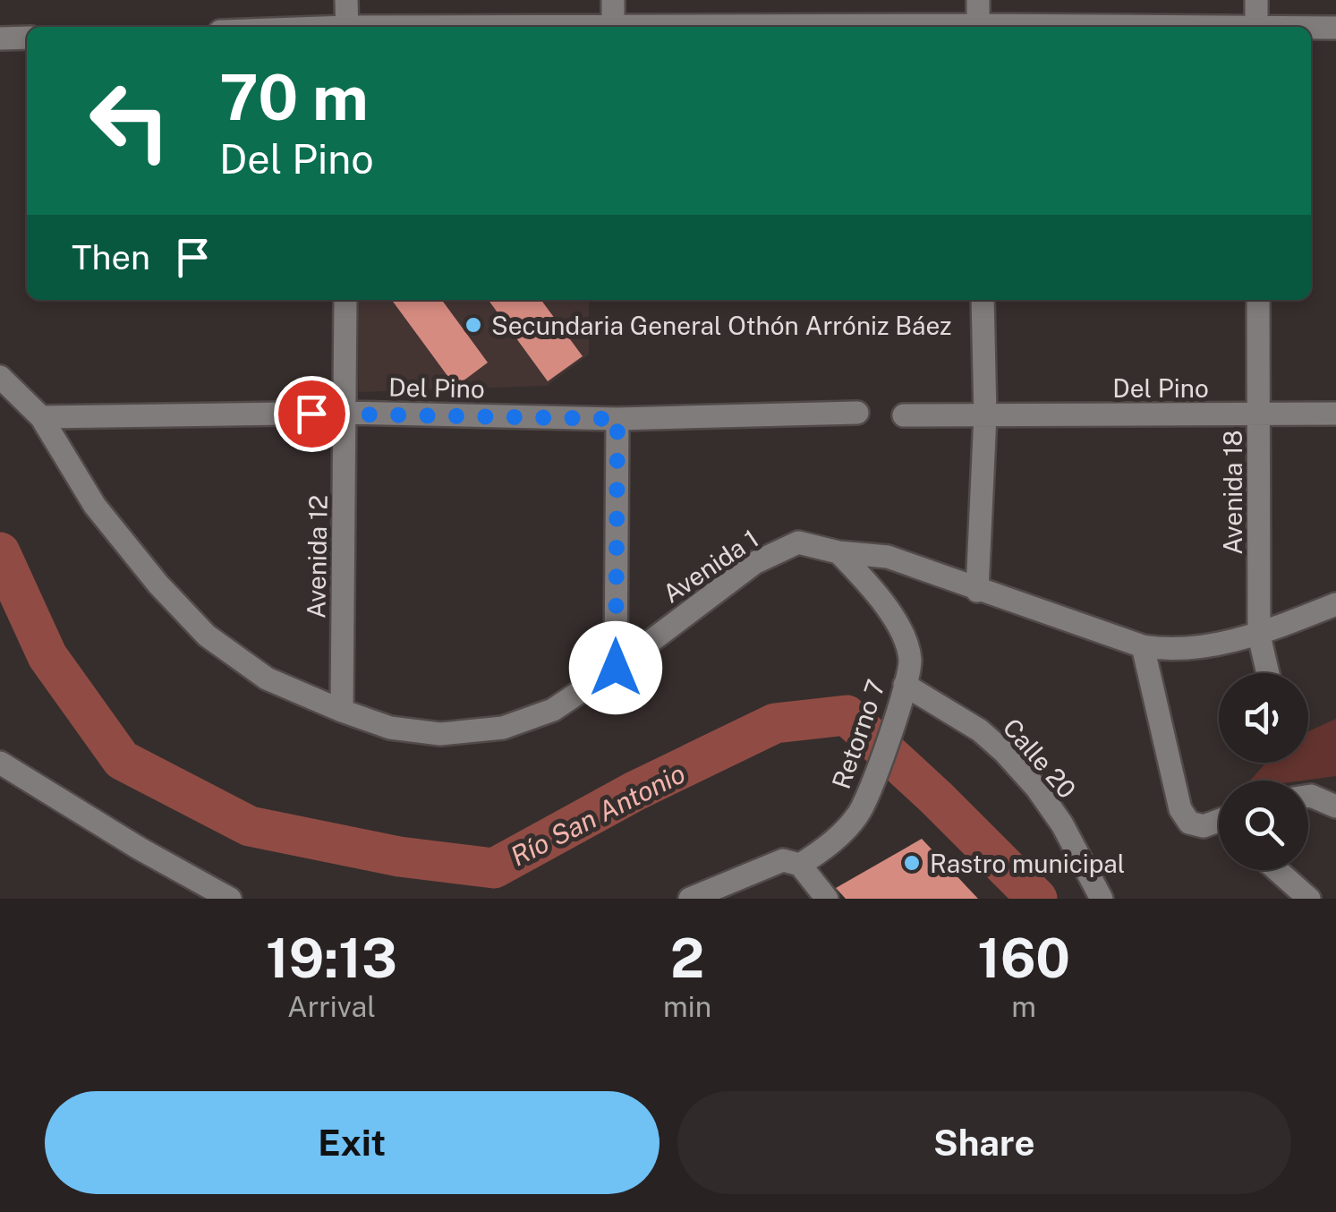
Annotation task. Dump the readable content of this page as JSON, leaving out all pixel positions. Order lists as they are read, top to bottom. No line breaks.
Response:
{"streets":{"street":["Del Pino","Avenida 18","Avenida 12","Avenida 1","Retorno 7","Calle 20"]},"crossings":[["Del Pino","Avenida 18"],["Del Pino","Avenida 12"],["Del Pino","Avenida 1"],["Avenida 18","Avenida 1"],["Avenida 12","Avenida 1"],["Avenida 1","Retorno 7"],["Retorno 7","Calle 20"]],"water":["Río San Antonio"],"places":["Secundaria General Othón Arróniz Báez","Rastro municipal"],"page":{"turn":["70 m","Del Pino"],"then":"Then","eta":["19:13","Arrival","2","min","160","m"],"buttons":["Exit","Share"]}}
